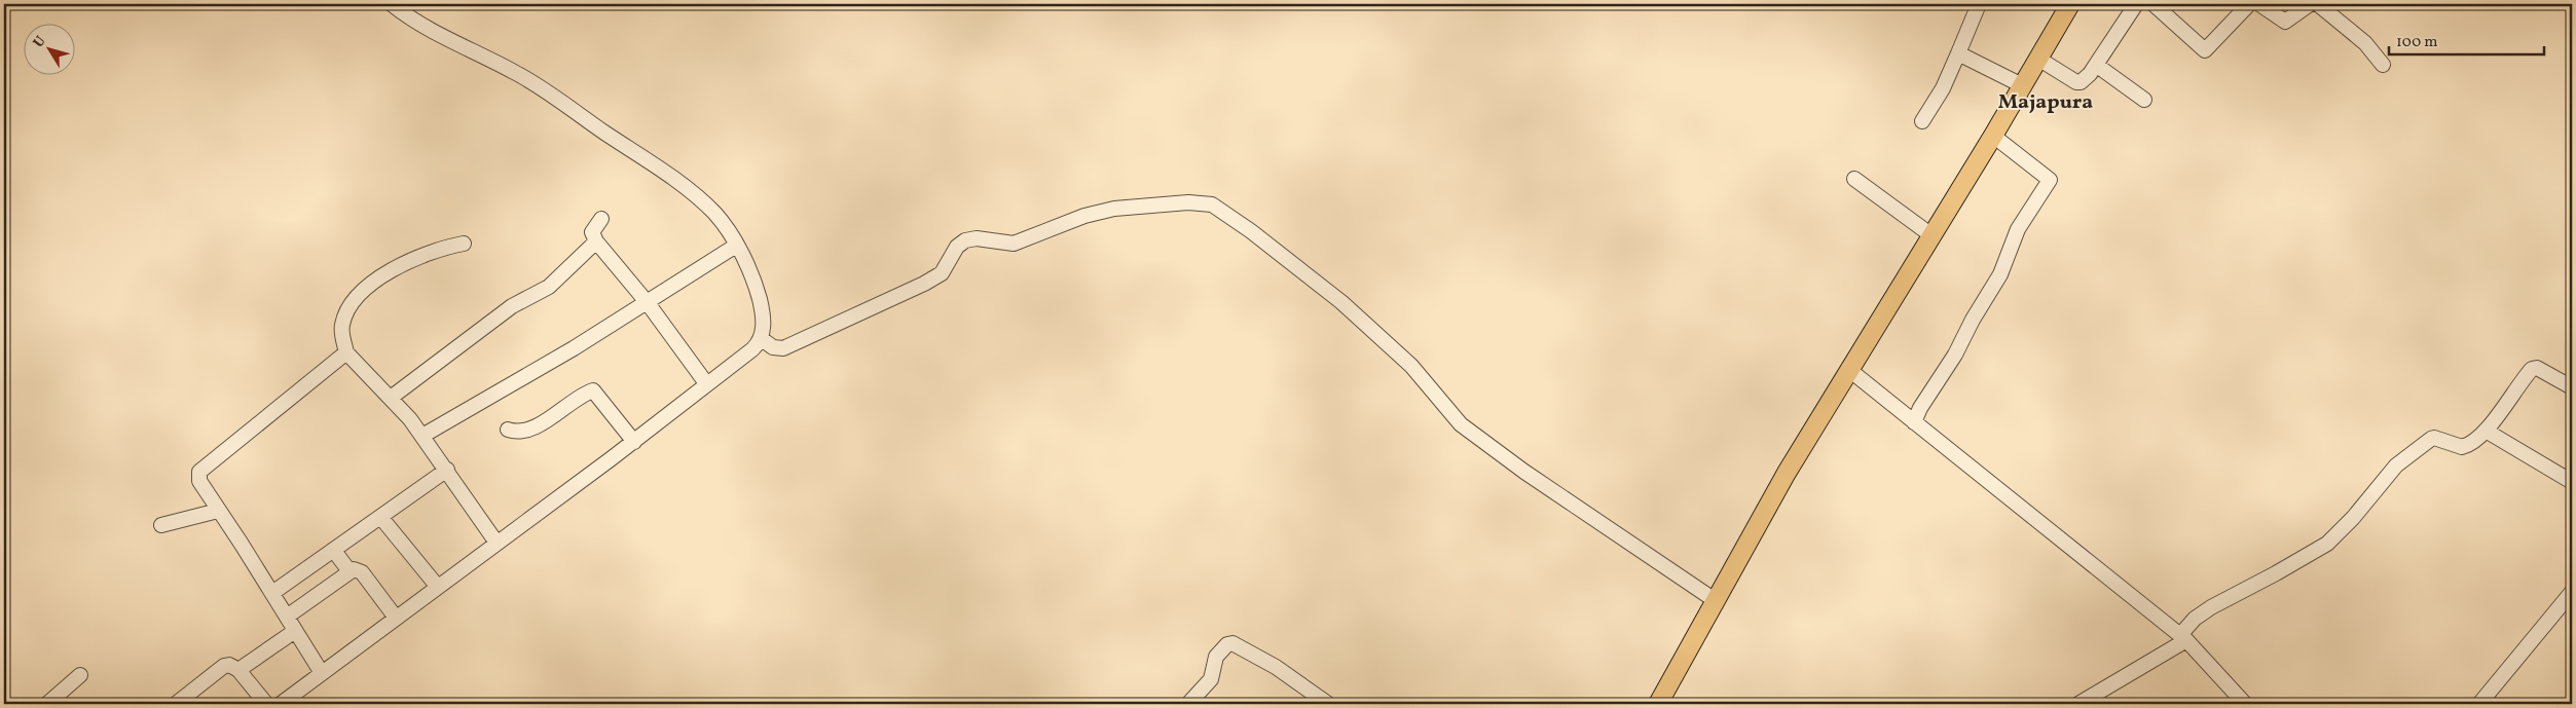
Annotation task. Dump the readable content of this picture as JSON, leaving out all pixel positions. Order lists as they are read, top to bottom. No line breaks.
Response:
{"districts":["Majapura"],"scale_bar":"100 m","north":"top left"}
